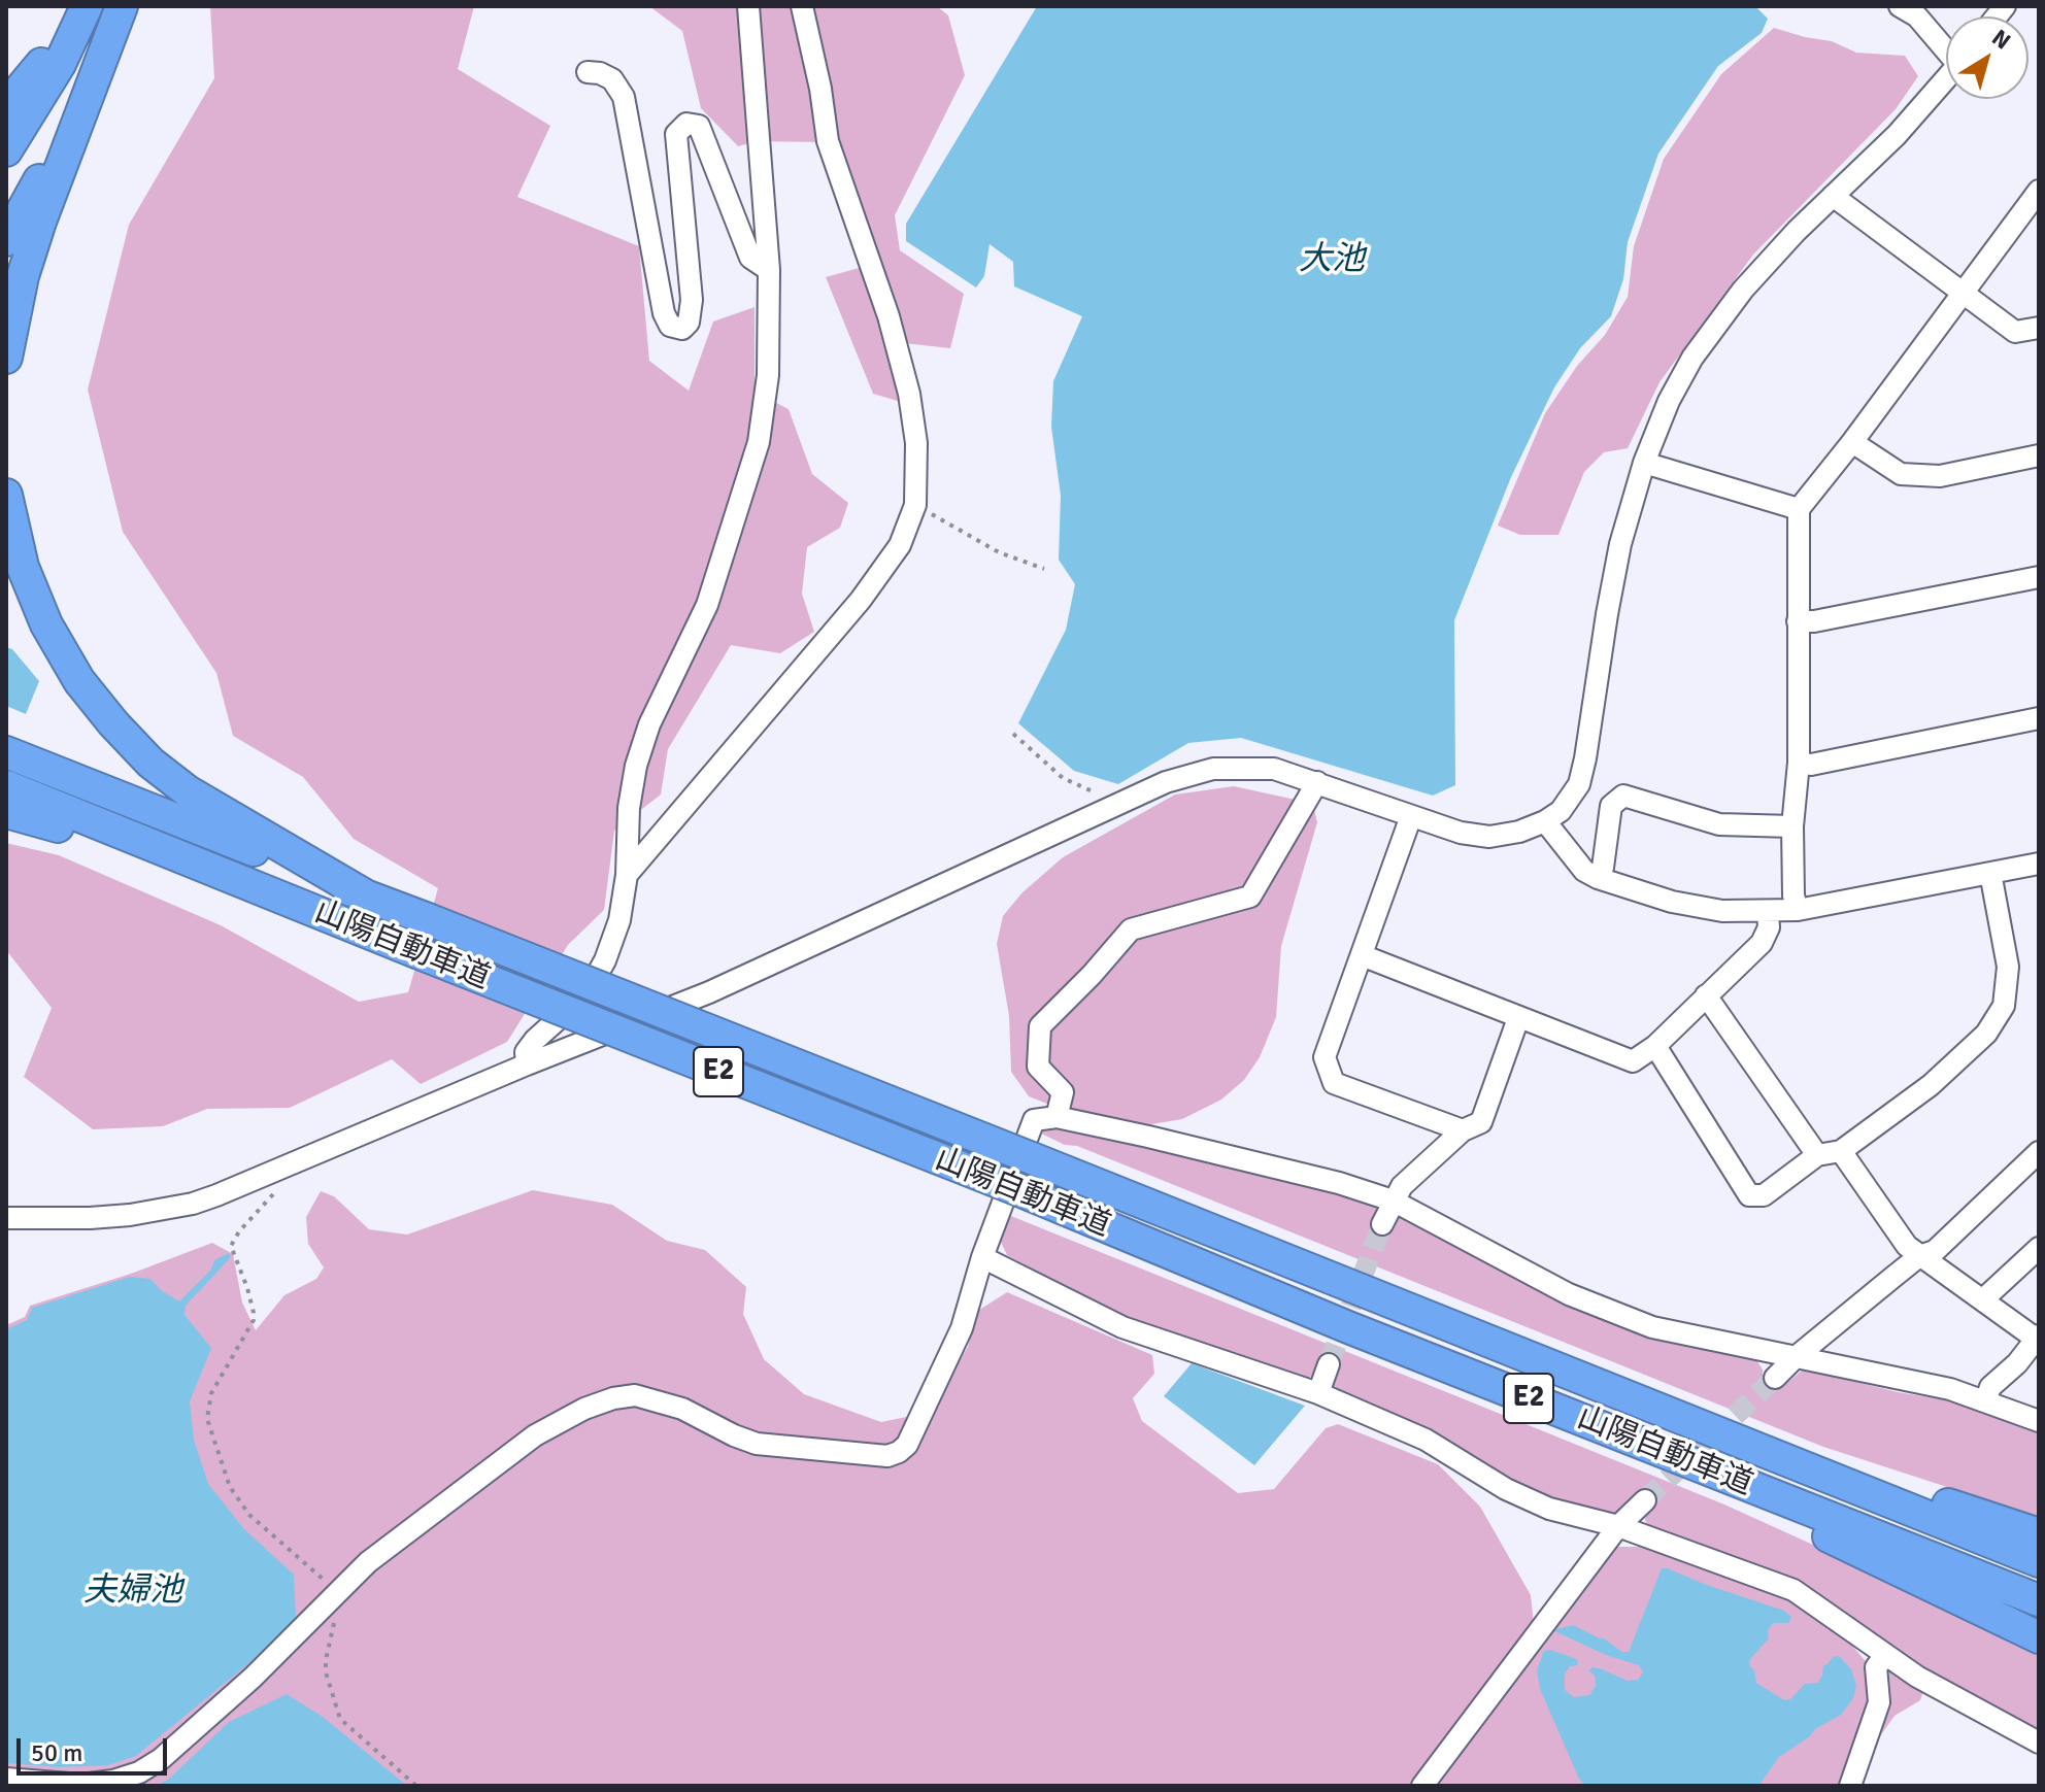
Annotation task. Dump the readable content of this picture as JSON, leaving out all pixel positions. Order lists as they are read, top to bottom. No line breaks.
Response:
{"streets":{"highway":["山陽自動車道","E2"]},"water":["大池","夫婦池"],"scale_bar":"50 m","north":"top right"}
